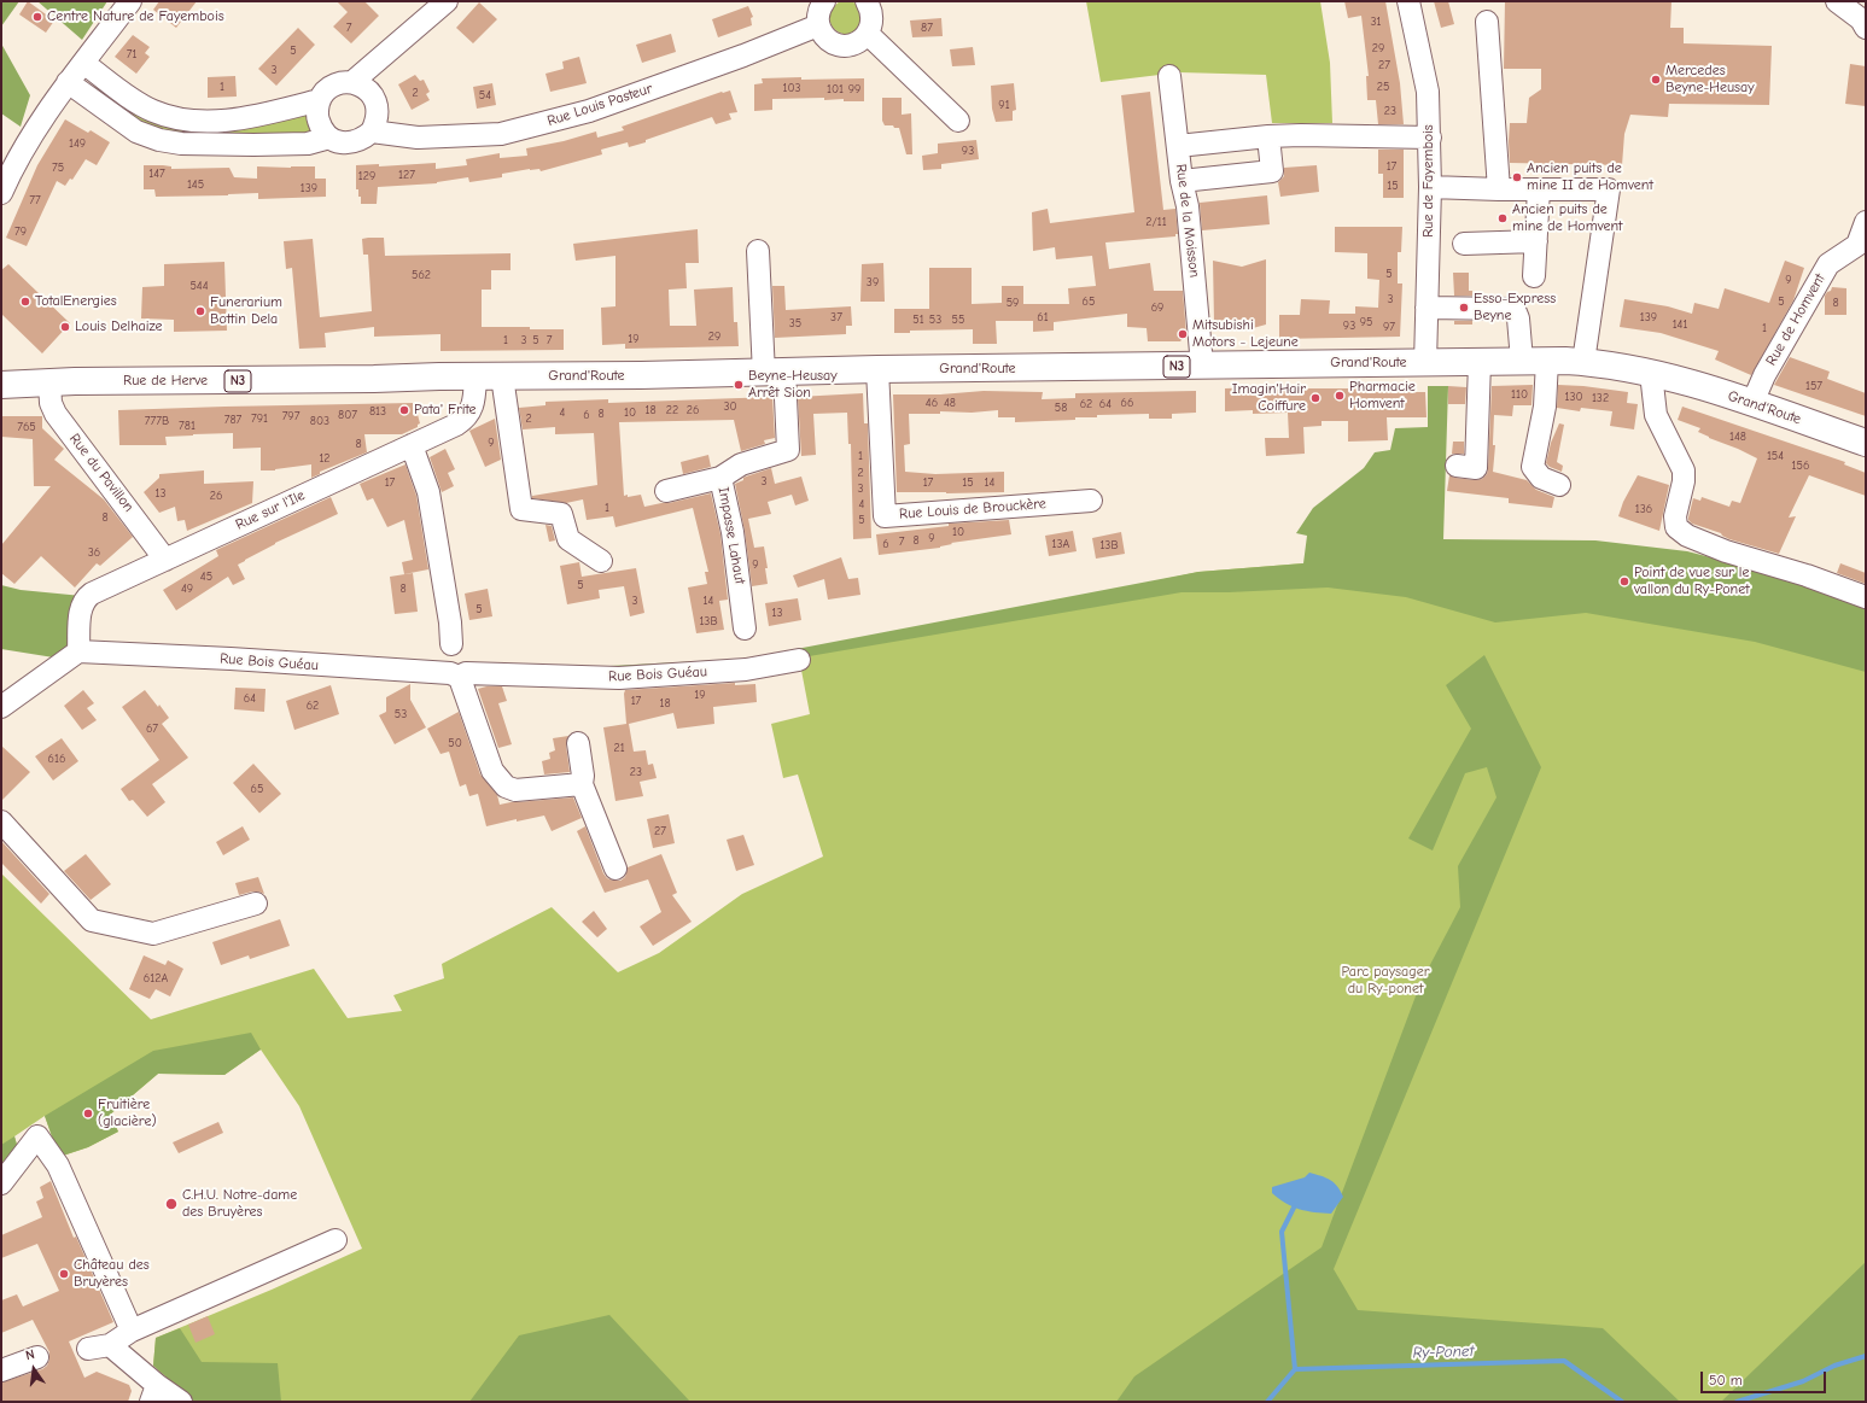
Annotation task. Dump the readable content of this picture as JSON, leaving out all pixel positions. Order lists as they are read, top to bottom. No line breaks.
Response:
{"streets":{"main road":["Grand'Route","N3","Rue de Herve"],"street":["Rue Louis Pasteur","Rue de Fayembois","Rue de la Moisson","Rue de Homvent","Rue du Pavillon","Rue Louis de Brouckère","Rue sur l'Ile","Impasse Lahaut","Rue Bois Guéau"]},"crossings":[["Rue de Fayembois","Grand'Route"],["Rue de la Moisson","Grand'Route"],["Rue de Homvent","Grand'Route"],["Grand'Route","Rue de Herve"],["Grand'Route","Rue Louis de Brouckère"],["Grand'Route","Rue sur l'Ile"],["Grand'Route","Impasse Lahaut"],["Rue de Herve","Rue du Pavillon"],["Rue de Herve","Rue sur l'Ile"],["Rue du Pavillon","Rue sur l'Ile"],["Rue sur l'Ile","Rue Bois Guéau"]],"water":["Ry-Ponet"],"parks":["Parc paysager du Ry-ponet"],"places":["Centre Nature de Fayembois","Mercedes Beyne-Heusay","Ancien puits de mine II de Homvent","Ancien puits de mine de Homvent","TotalEnergies","Esso-Express Beyne","Funerarium Bottin Dela","Louis Delhaize","Mitsubishi Motors - Lejeune","Beyne-Heusay Arrêt Sion","Pharmacie Homvent","Imagin'Hair Coiffure","Pata' Frite","Point de vue sur le vallon du Ry-Ponet","Fruitière (glacière)","C.H.U. Notre-dame des Bruyères","Château des Bruyères"],"house_numbers":["31","7","87","29","5","71","27","3","1","25","103","101","99","2","54","91","23","149","93","17","75","147","127","129","145","15","139","77","2/11","79","5","562","9","39","544","3","65","5","59","8","69","37","61","139","51","53","55","95","35","141","93","97","1","29","19","1","3","5","7","157","110","130","132","46","48","66","62","64","30","58","18","22","26","813","4","10","8","807","6","797","791","2","787","777B","803","781","765","148","9","8","1","154","12","156","2","3","17","17","15","14","3","13","26","4","1","136","8","5","10","9","8","7","6","13A","13B","36","9","45","5","49","8","3","14","5","13","13B","19","64","17","18","62","53","67","50","21","616","23","65","27","612A"],"scale_bar":"50 m","north":"top"}
